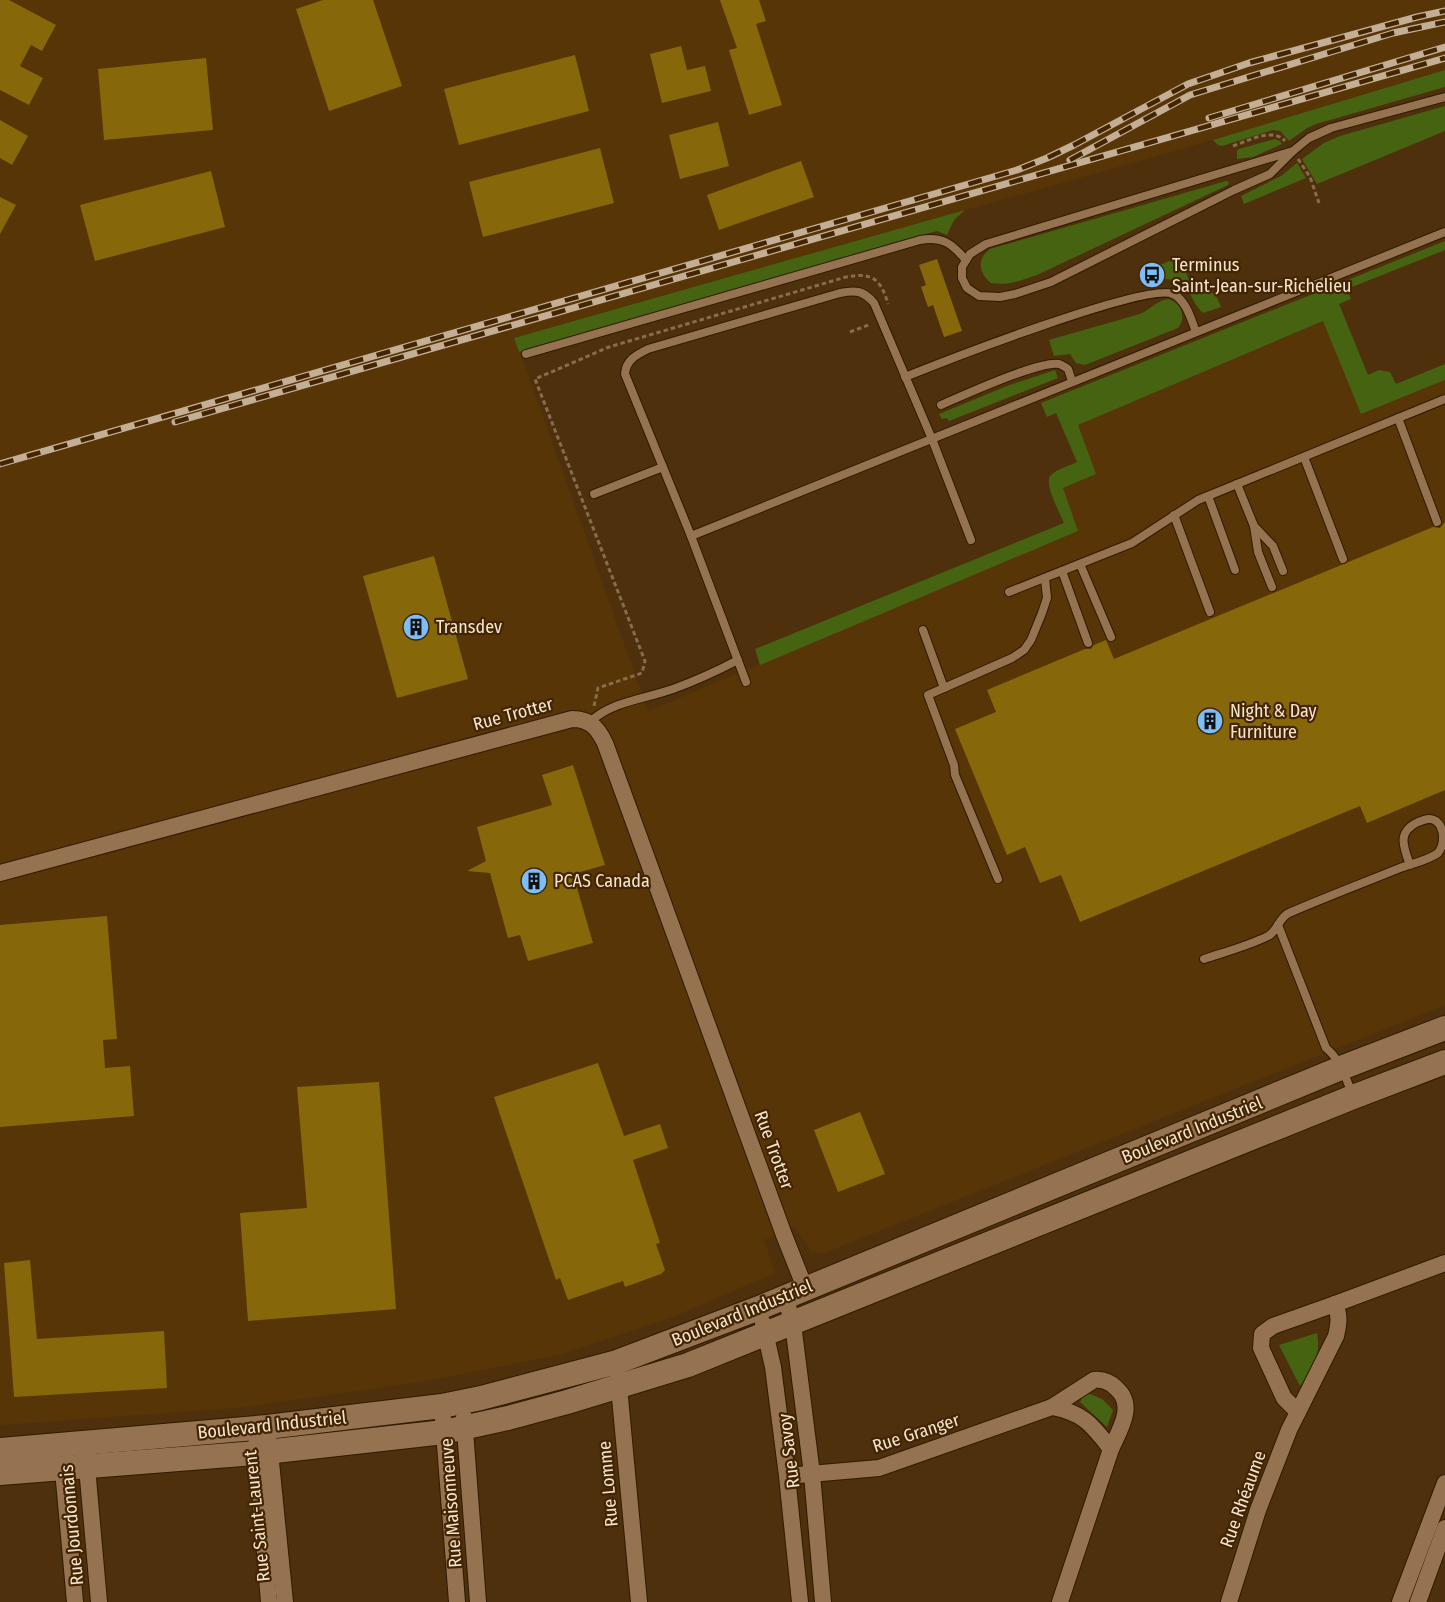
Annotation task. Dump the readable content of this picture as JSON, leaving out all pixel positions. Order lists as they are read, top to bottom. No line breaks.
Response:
{"streets":{"street":["Rue Trotter","Boulevard Industriel","Rue Granger","Rue Savoy","Rue Lomme","Rue Rhéaume","Rue Maisonneuve","Rue Saint-Laurent","Rue Jourdonnais"]},"crossings":[["Rue Trotter","Boulevard Industriel"],["Rue Trotter","Rue Savoy"],["Boulevard Industriel","Rue Savoy"],["Boulevard Industriel","Rue Lomme"],["Boulevard Industriel","Rue Maisonneuve"],["Boulevard Industriel","Rue Saint-Laurent"],["Boulevard Industriel","Rue Jourdonnais"],["Rue Granger","Rue Savoy"]],"places":{"bus stop":["Terminus Saint-Jean-sur-Richelieu"],"building":["Transdev","Night & Day Furniture","PCAS Canada"]}}
